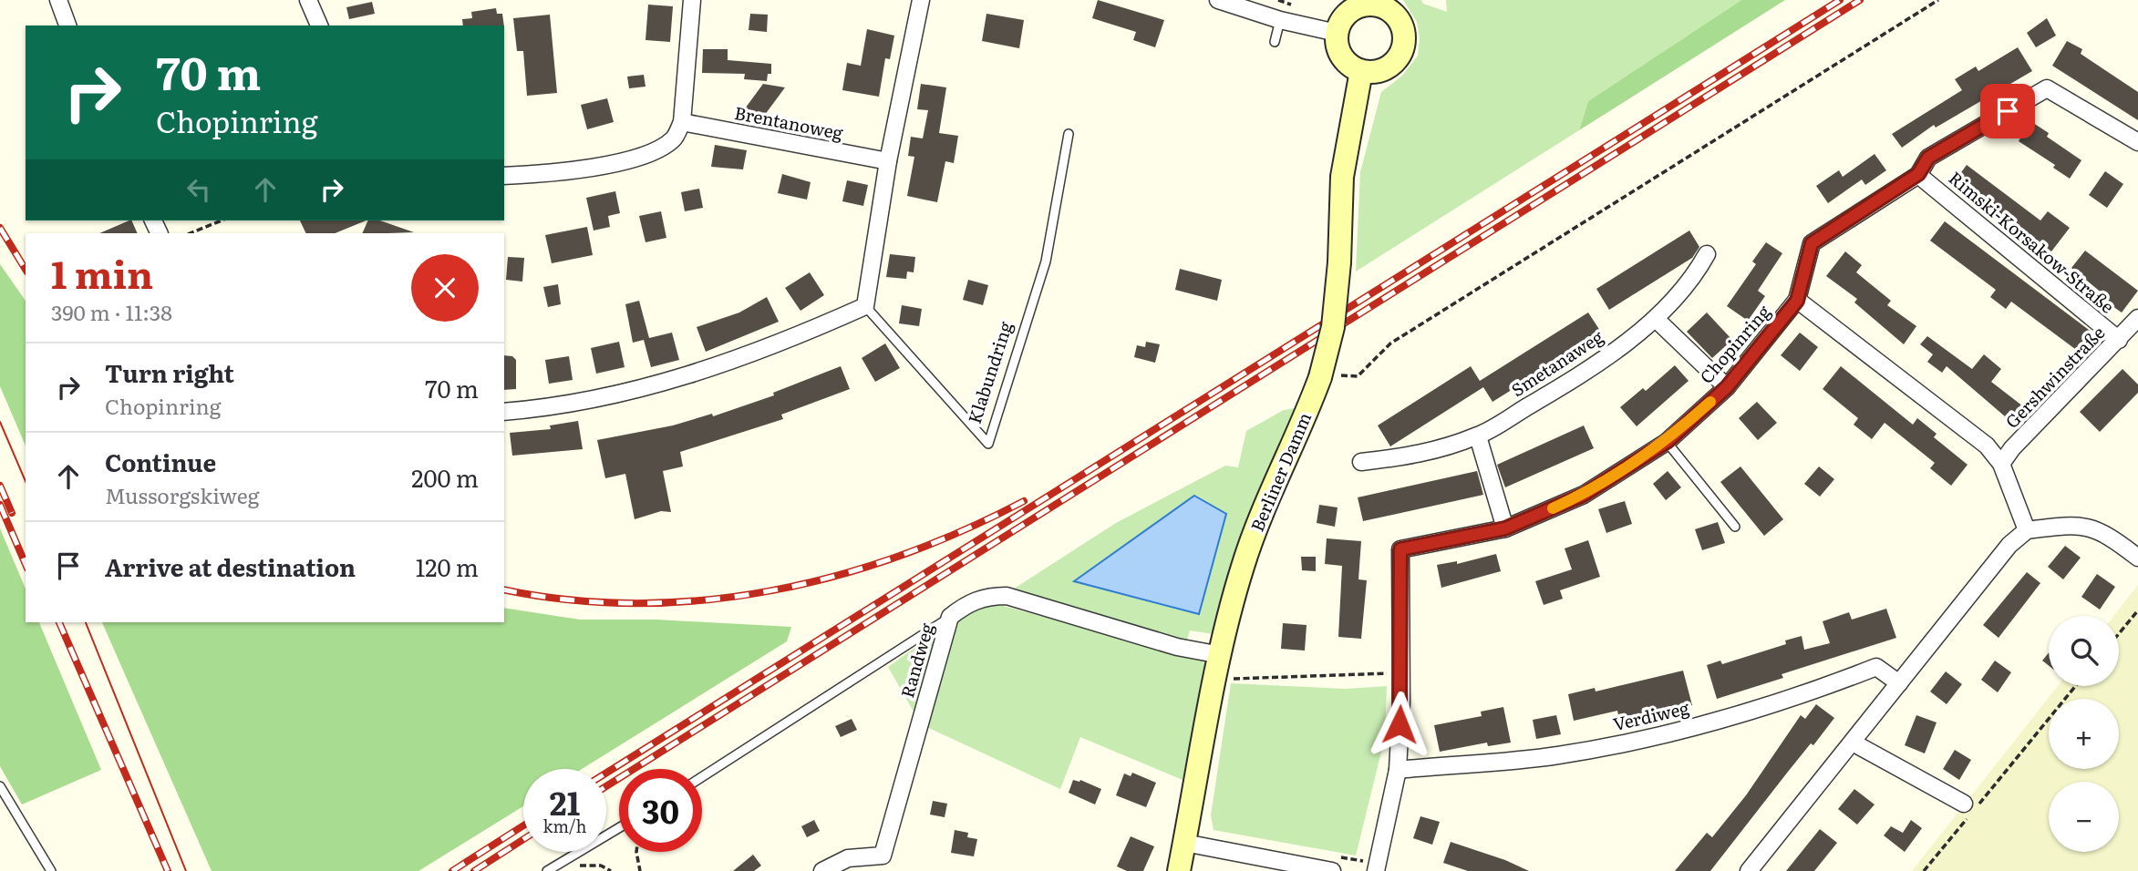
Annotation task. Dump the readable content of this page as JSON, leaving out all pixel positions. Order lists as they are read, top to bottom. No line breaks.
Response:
{"streets":{"main road":["Berliner Damm"],"street":["Brentanoweg","Rimski-Korsakow-Straße","Chopinring","Smetanaweg","Gershwinstraße","Randweg","Verdiweg"],"lane":["Klabundring"]},"crossings":[["Rimski-Korsakow-Straße","Gershwinstraße"],["Chopinring","Verdiweg"],["Berliner Damm","Randweg"]],"page":{"turn":["70 m","Chopinring"],"heading":["1 min","390 m · 11:38"],"list":[{"name":"Turn right","note":"Chopinring","value":"70 m"},{"name":"Continue","note":"Mussorgskiweg","value":"200 m"},{"name":"Arrive at destination","value":"120 m"}],"map_buttons":["+","−"],"speed":"21 km/h","limit":"30"}}
